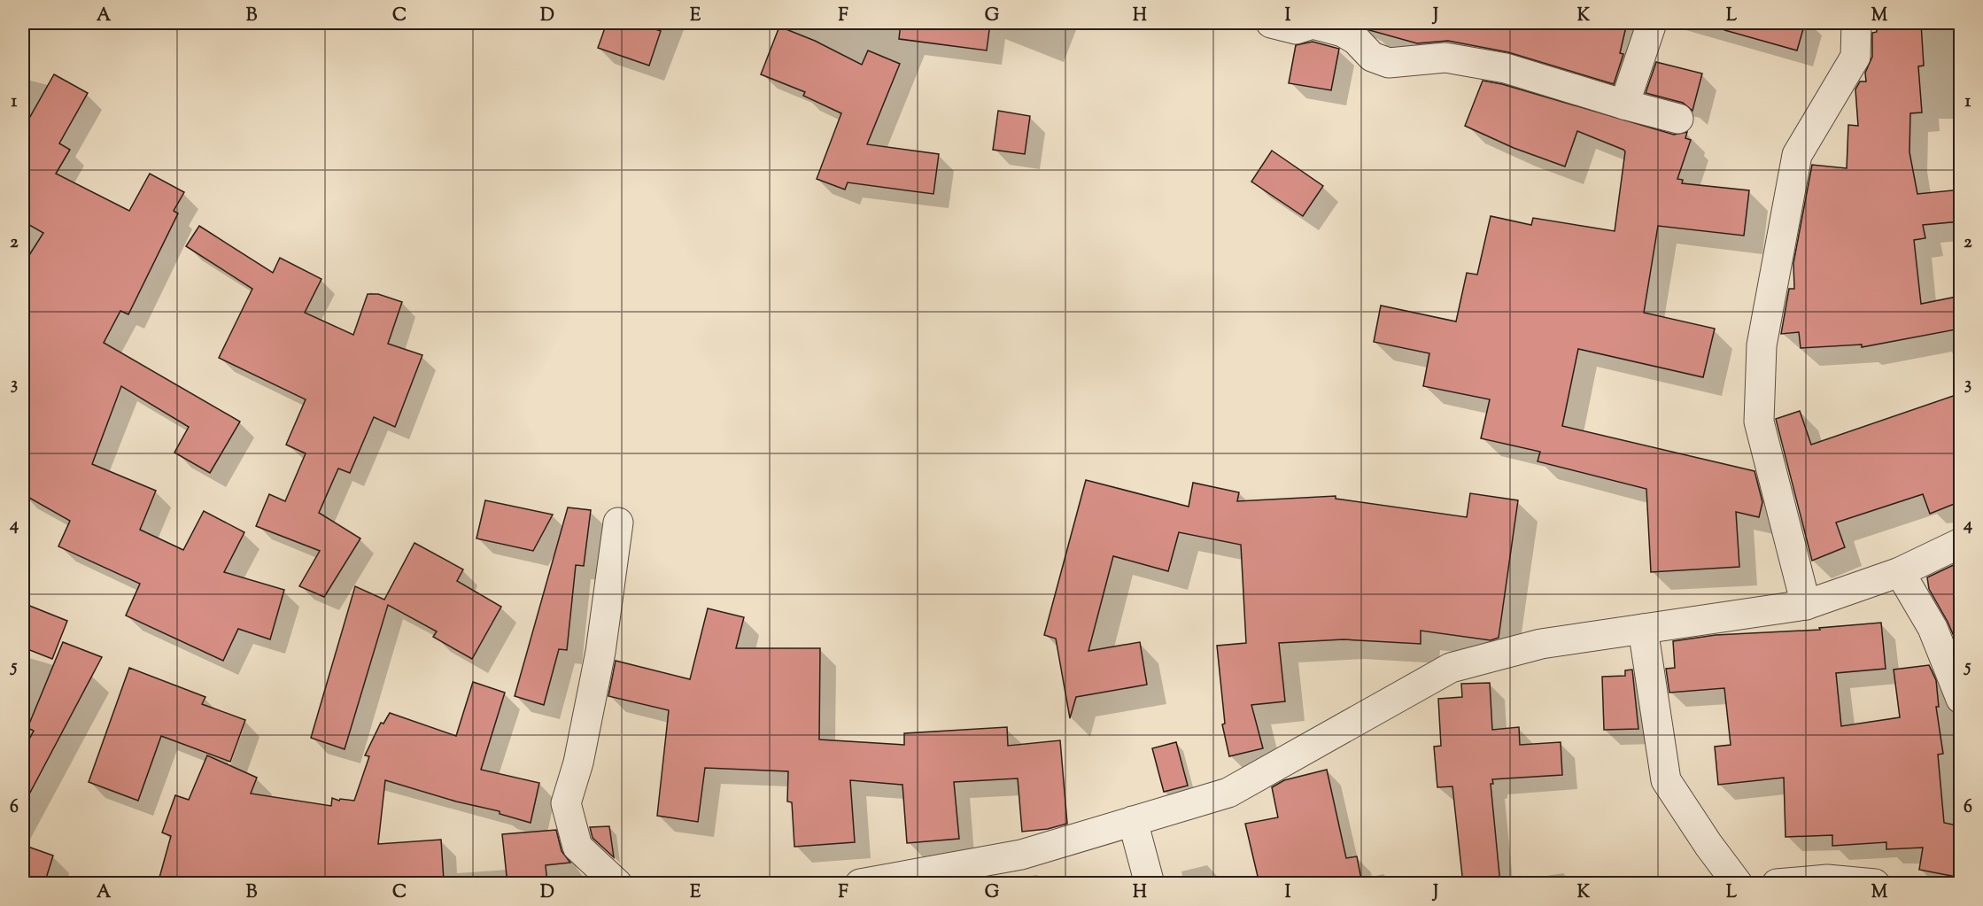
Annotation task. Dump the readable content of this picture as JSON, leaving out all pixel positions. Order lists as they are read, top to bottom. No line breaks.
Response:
{"grid":{"columns":["A","B","C","D","E","F","G","H","I","J","K","L","M"],"rows":["1","2","3","4","5","6"]}}
